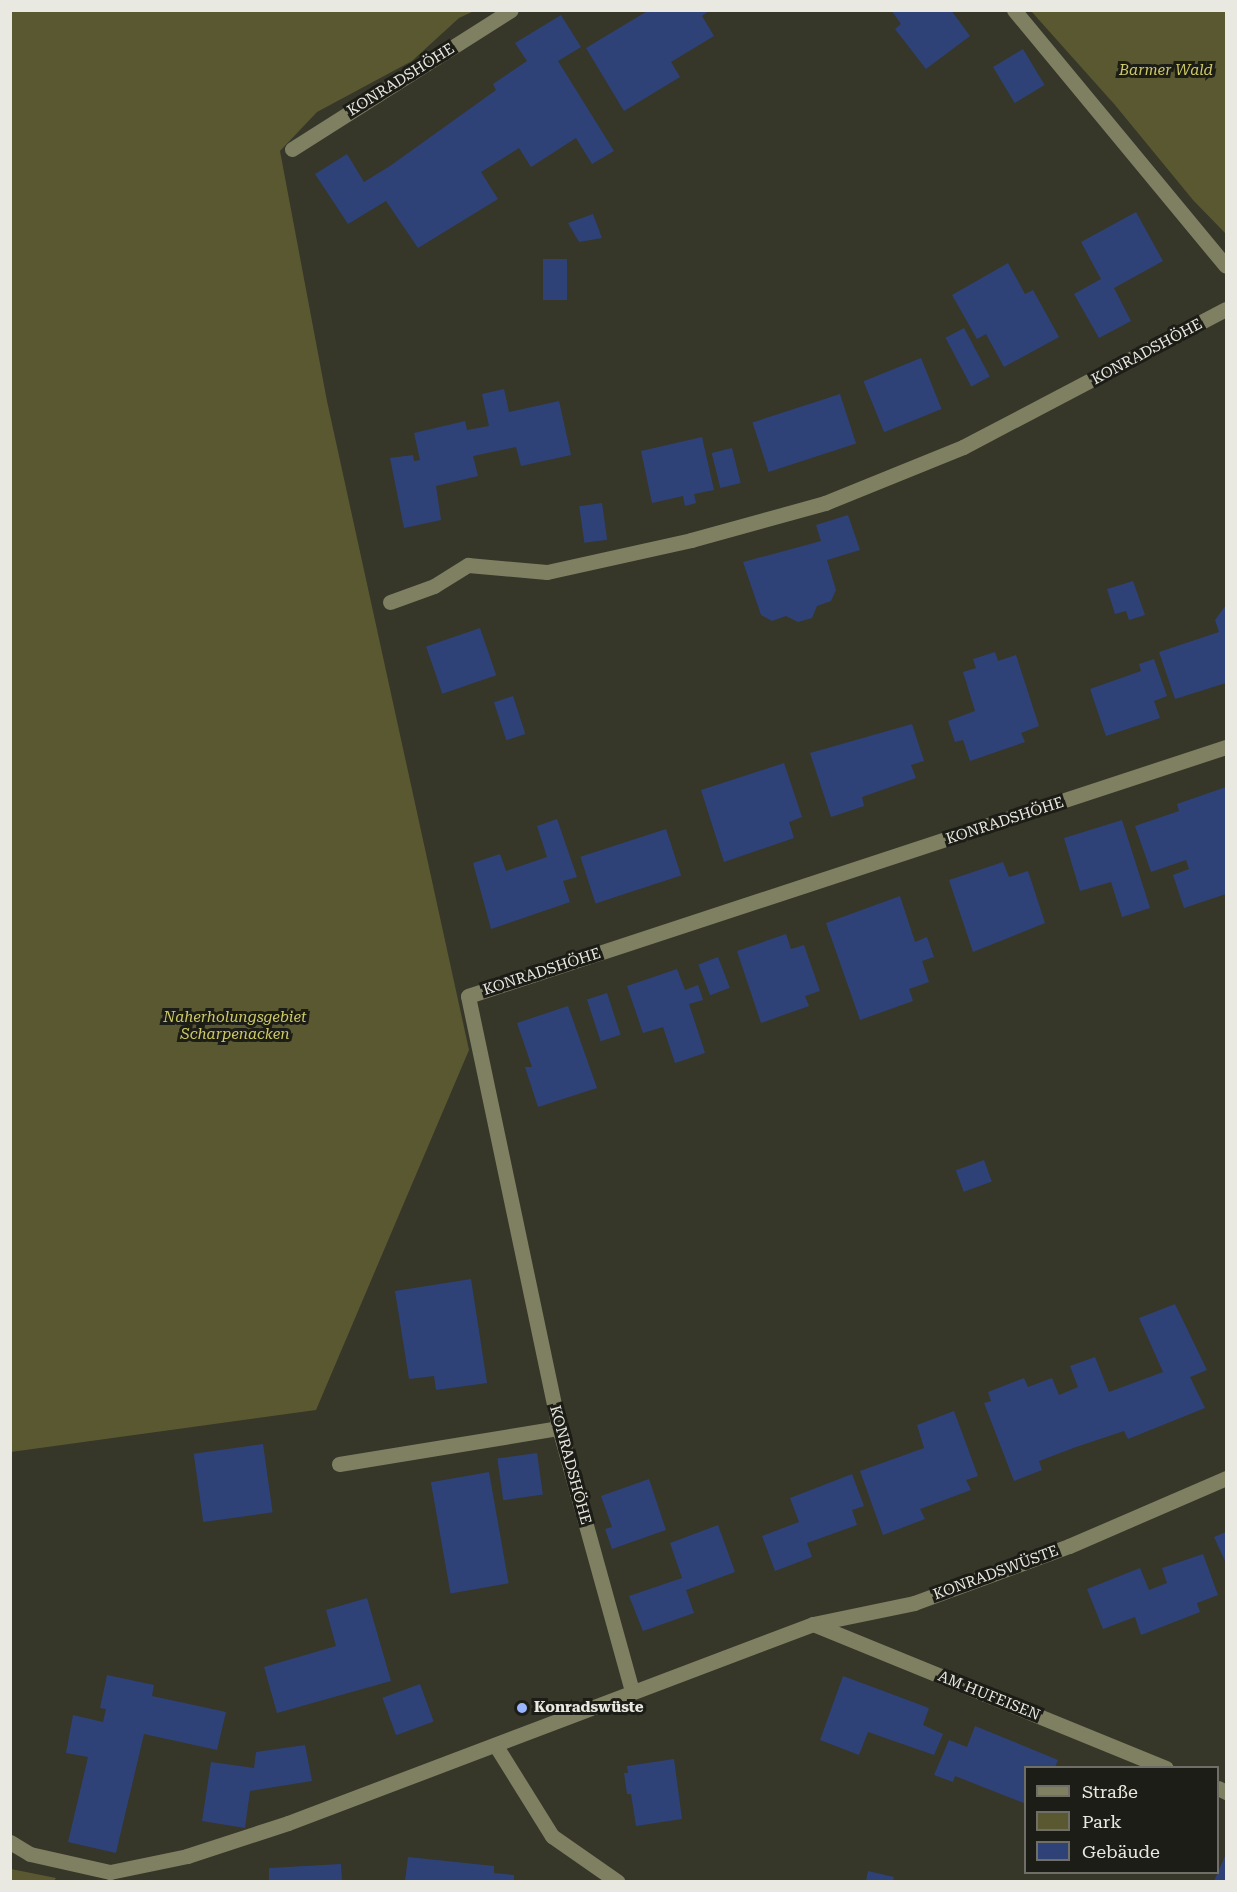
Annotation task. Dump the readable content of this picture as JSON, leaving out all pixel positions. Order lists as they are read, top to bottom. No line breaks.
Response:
{"streets":{"street":["KONRADSHÖHE","KONRADSWÜSTE","AM HUFEISEN"]},"crossings":[["KONRADSHÖHE","KONRADSWÜSTE"],["KONRADSWÜSTE","AM HUFEISEN"]],"parks":["Barmer Wald","Naherholungsgebiet Scharpenacken"],"places":["Konradswüste"],"legend":["Straße","Park","Gebäude"]}
